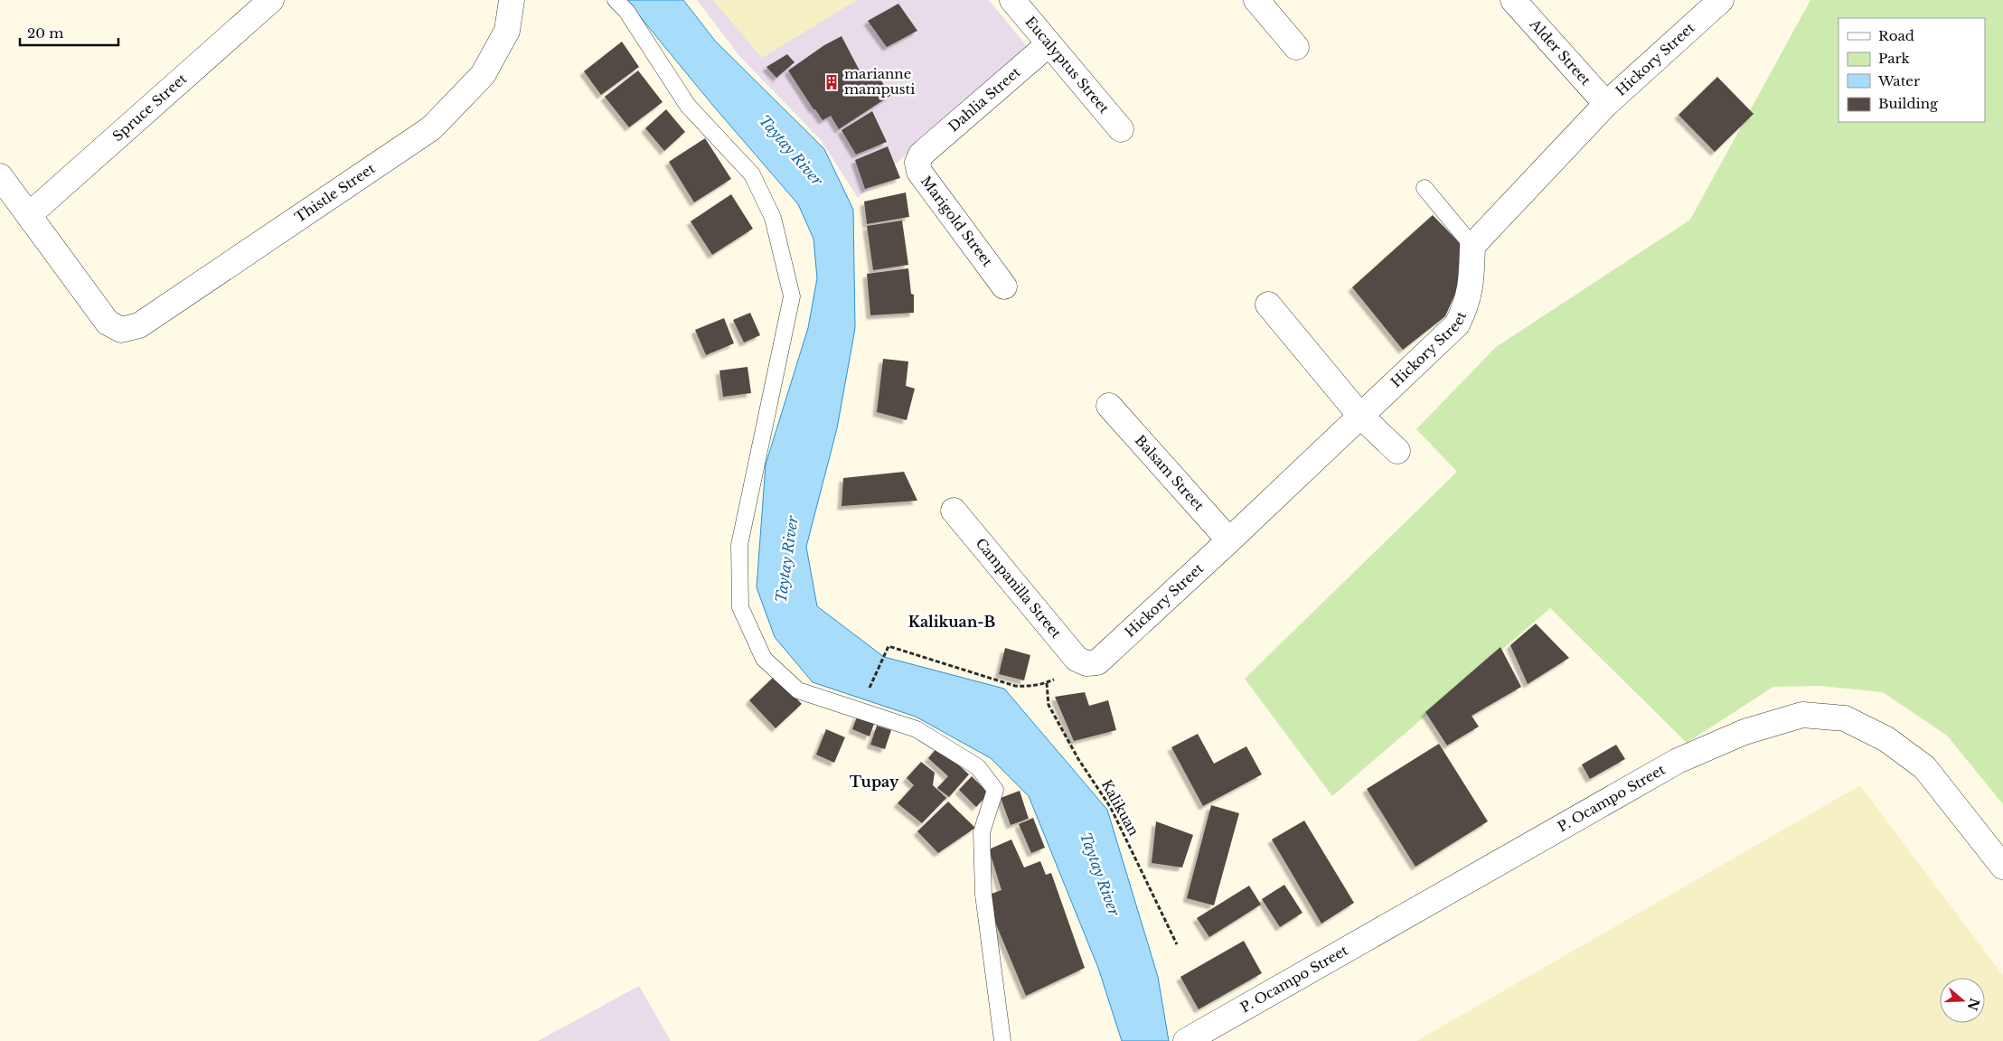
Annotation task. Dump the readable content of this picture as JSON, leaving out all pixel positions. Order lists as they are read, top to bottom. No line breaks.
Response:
{"streets":{"street":["Alder Street","Hickory Street","Eucalyptus Street","Dahlia Street","Spruce Street","Thistle Street","Marigold Street","Balsam Street","Campanilla Street","P. Ocampo Street"],"path":["Kalikuan"]},"crossings":[["Alder Street","Hickory Street"],["Hickory Street","Balsam Street"],["Hickory Street","Campanilla Street"],["Eucalyptus Street","Dahlia Street"],["Dahlia Street","Marigold Street"],["Spruce Street","Thistle Street"]],"districts":["Kalikuan-B","Tupay"],"water":["Taytay River"],"places":{"building":["marianne mampusti"]},"legend":["Road","Park","Water","Building"],"scale_bar":"20 m","north":"right"}
